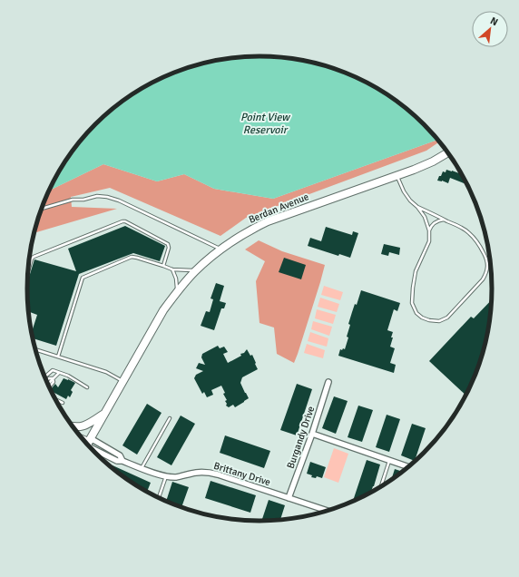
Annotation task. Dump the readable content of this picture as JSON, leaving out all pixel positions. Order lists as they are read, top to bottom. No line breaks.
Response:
{"streets":{"main road":["Berdan Avenue"],"street":["Burgandy Drive","Brittany Drive"]},"crossings":[["Berdan Avenue","Brittany Drive"],["Burgandy Drive","Brittany Drive"]],"water":["Point View Reservoir"],"north":"top right"}
